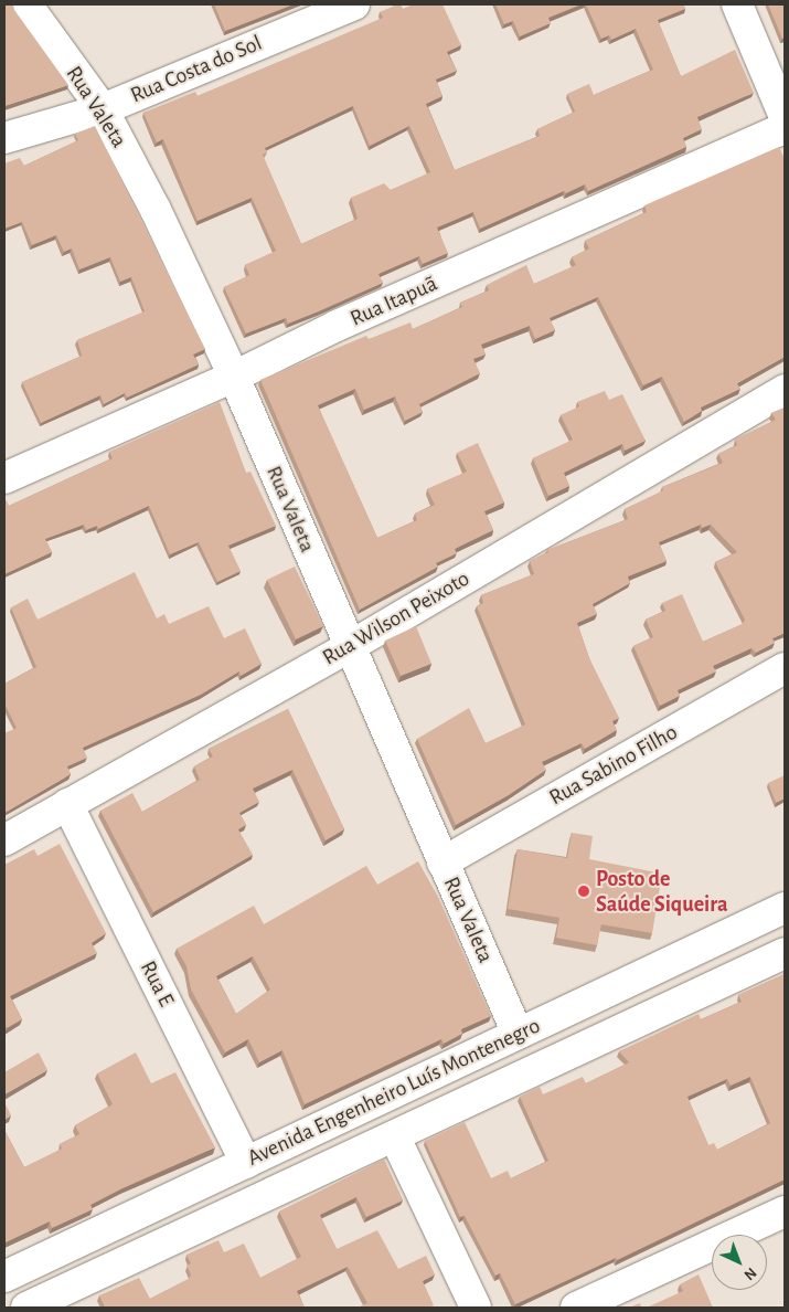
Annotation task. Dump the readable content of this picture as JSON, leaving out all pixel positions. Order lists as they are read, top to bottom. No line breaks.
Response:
{"streets":{"street":["Rua Costa do Sol","Rua Valeta","Rua Itapuã","Rua Wilson Peixoto","Rua Sabino Filho","Rua E","Avenida Engenheiro Luís Montenegro"]},"crossings":[["Rua Costa do Sol","Rua Valeta"],["Rua Valeta","Rua Itapuã"],["Rua Valeta","Rua Wilson Peixoto"],["Rua Valeta","Rua Sabino Filho"],["Rua Valeta","Avenida Engenheiro Luís Montenegro"],["Rua Wilson Peixoto","Rua E"],["Rua E","Avenida Engenheiro Luís Montenegro"]],"places":["Posto de Saúde Siqueira"],"north":"bottom right"}
